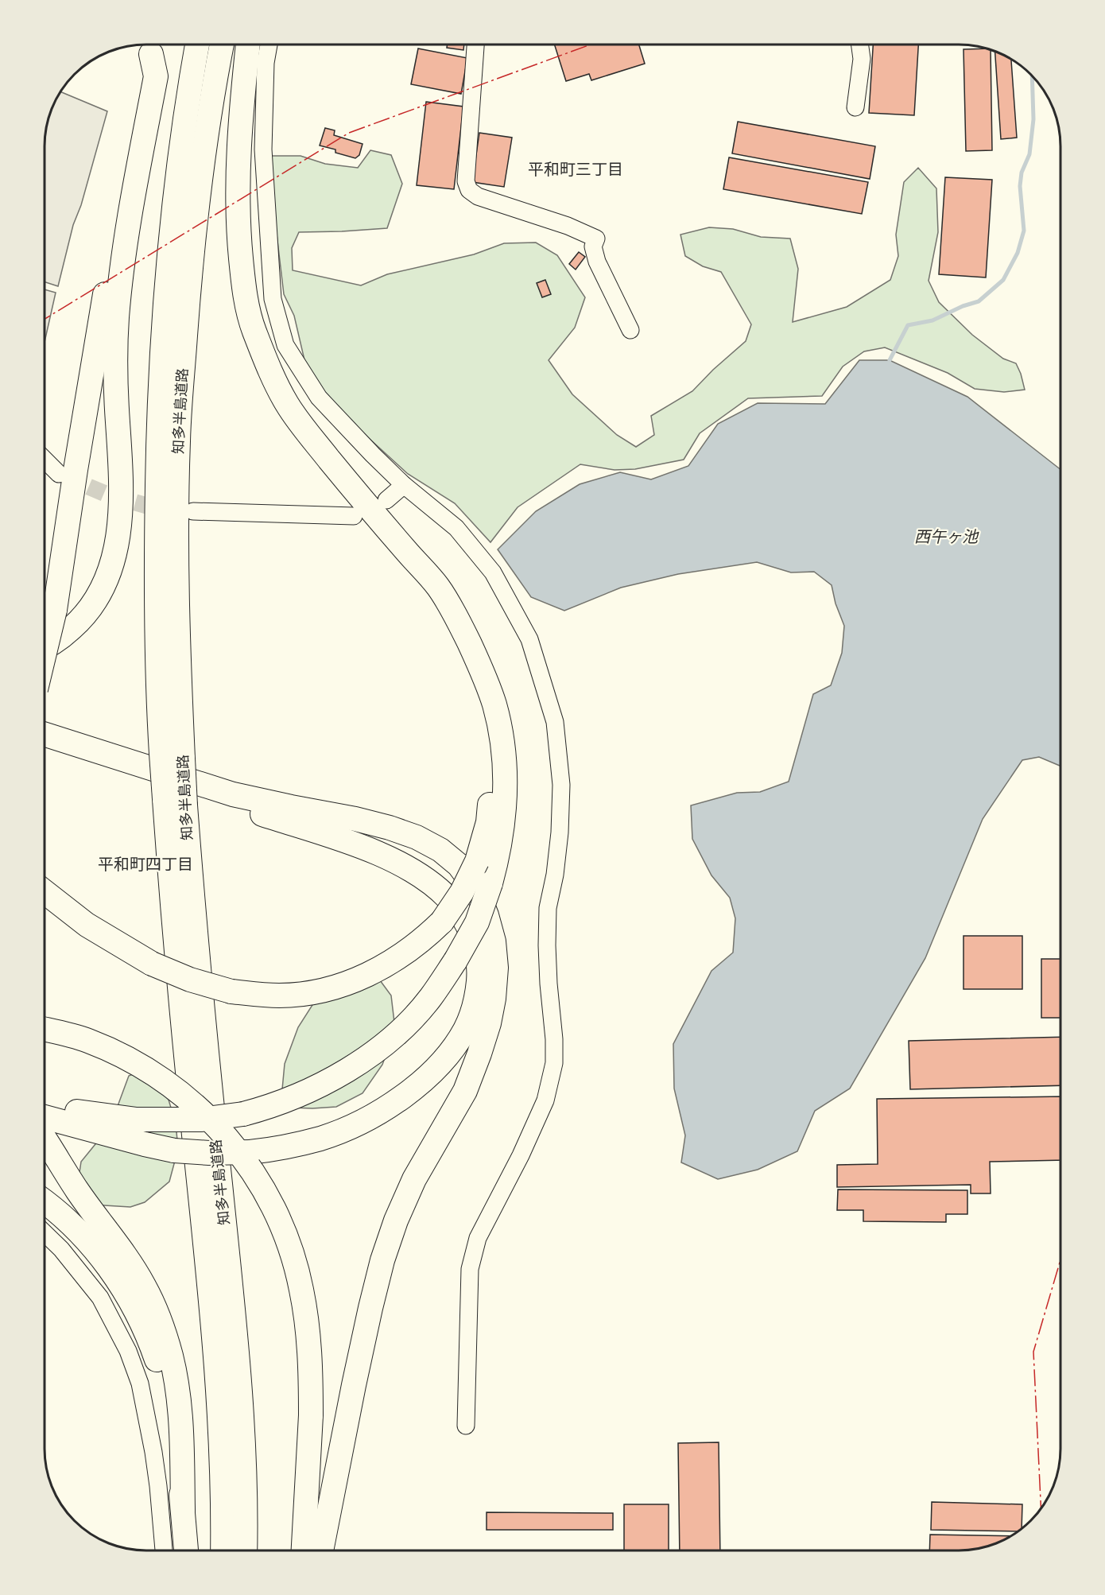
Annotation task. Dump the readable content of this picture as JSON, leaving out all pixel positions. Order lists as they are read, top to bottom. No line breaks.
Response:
{"streets":{"highway":["知多半島道路"]},"districts":["平和町三丁目","平和町四丁目"],"water":["西午ヶ池"]}
